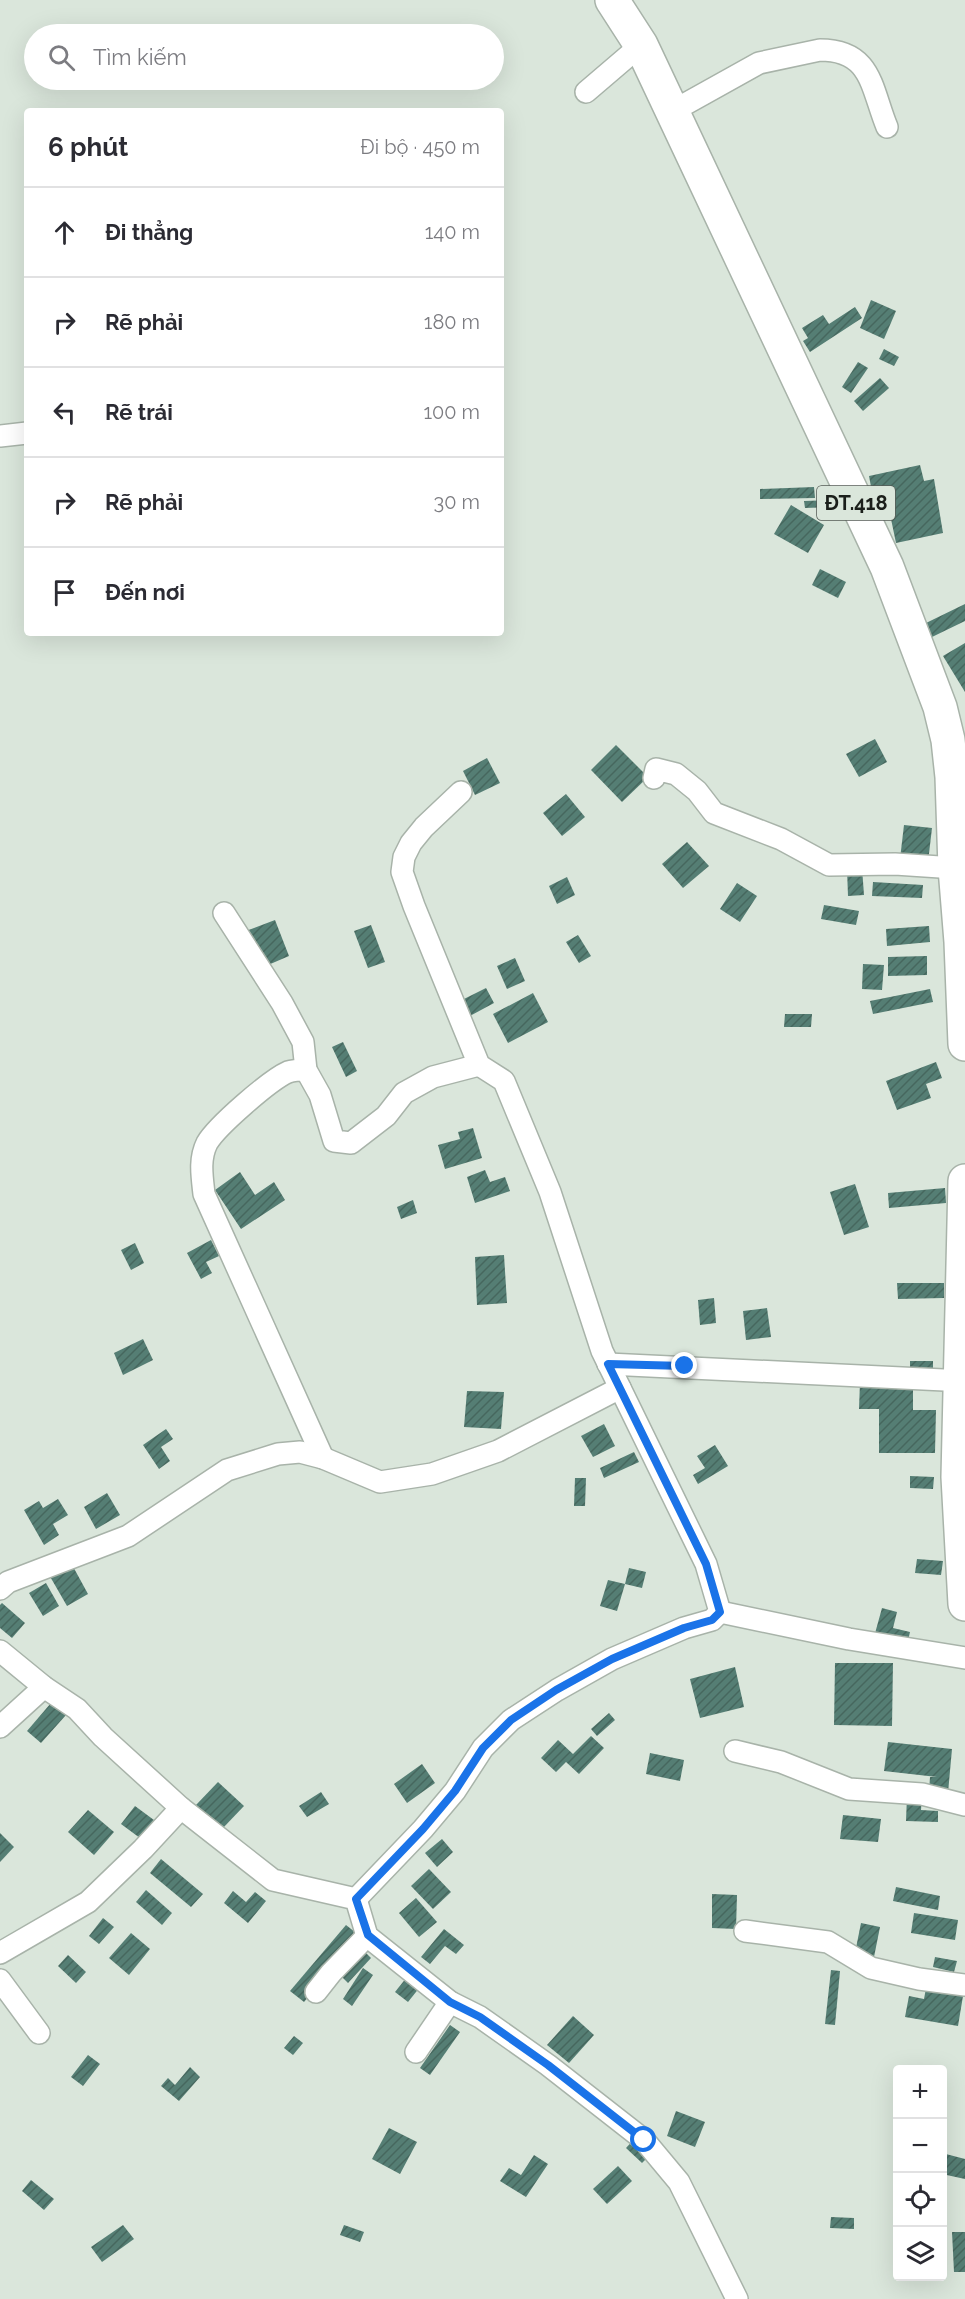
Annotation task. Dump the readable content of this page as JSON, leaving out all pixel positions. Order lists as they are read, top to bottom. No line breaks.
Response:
{"streets":{"main road":["ĐT.418"]},"page":{"search":"Tìm kiếm","heading":["6 phút","Đi bộ · 450 m"],"list":[["Đi thẳng","140 m"],["Rẽ phải","180 m"],["Rẽ trái","100 m"],["Rẽ phải","30 m"],"Đến nơi"],"map_buttons":["+","−"]}}
